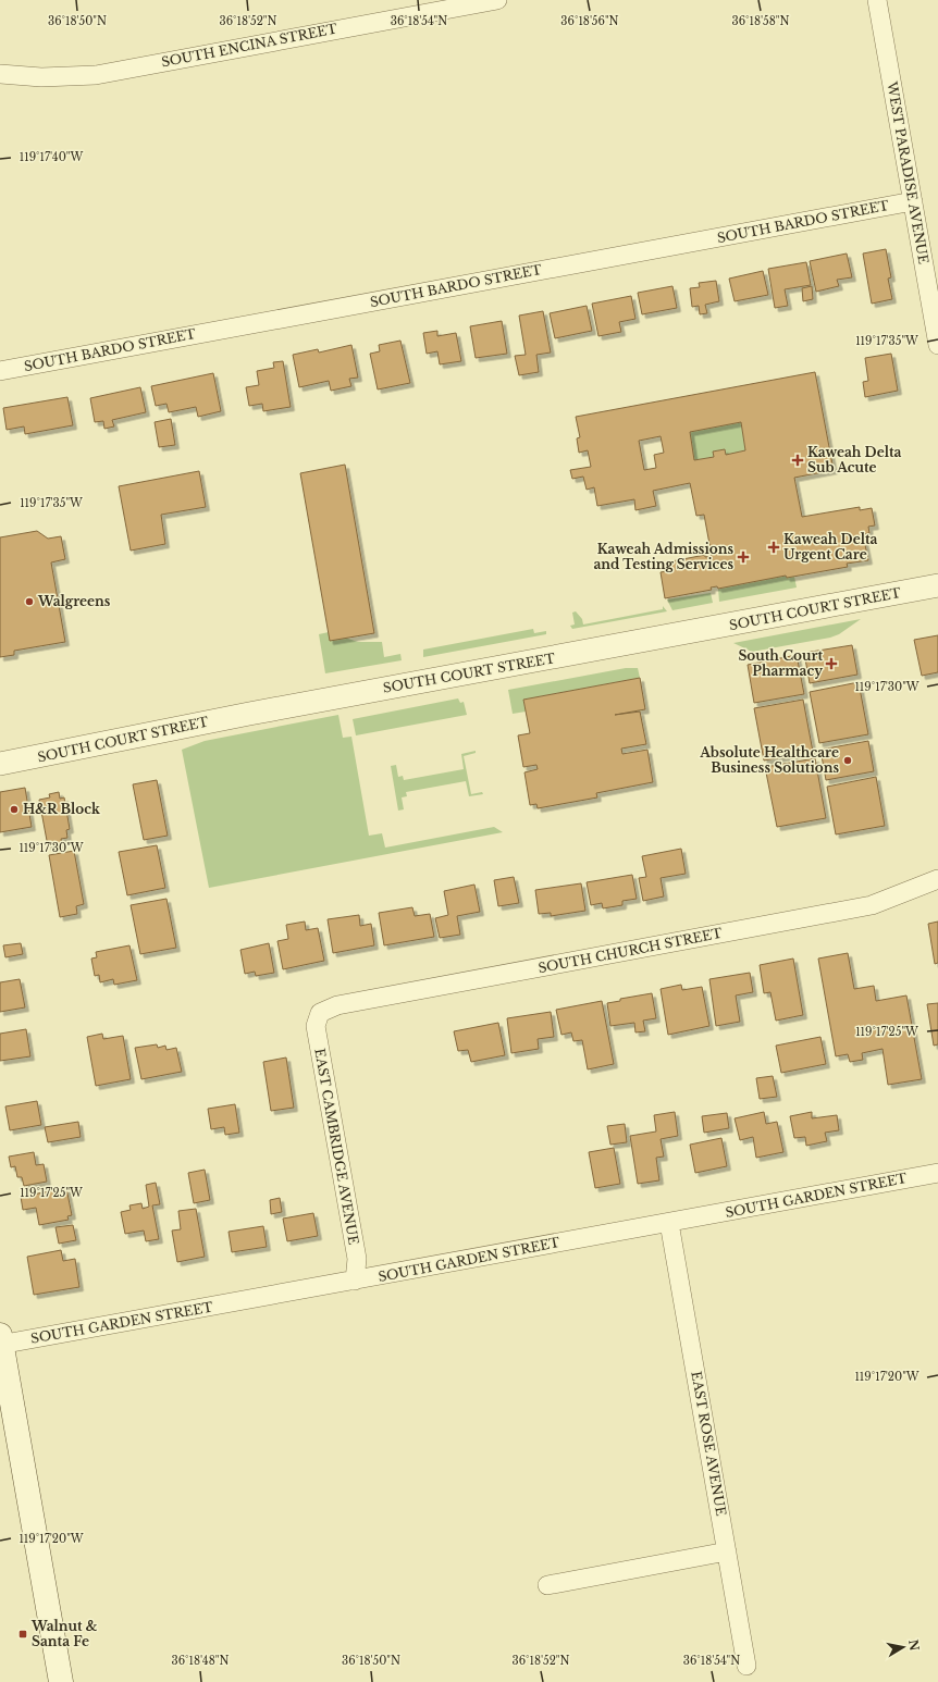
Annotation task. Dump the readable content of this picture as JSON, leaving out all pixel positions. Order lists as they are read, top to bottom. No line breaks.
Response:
{"streets":{"street":["SOUTH ENCINA STREET","WEST PARADISE AVENUE","SOUTH BARDO STREET","SOUTH COURT STREET","SOUTH CHURCH STREET","EAST CAMBRIDGE AVENUE","SOUTH GARDEN STREET","EAST ROSE AVENUE"]},"crossings":[["WEST PARADISE AVENUE","SOUTH BARDO STREET"],["SOUTH CHURCH STREET","EAST CAMBRIDGE AVENUE"],["EAST CAMBRIDGE AVENUE","SOUTH GARDEN STREET"],["SOUTH GARDEN STREET","EAST ROSE AVENUE"]],"places":{"health":["Kaweah Delta Sub Acute","Kaweah Delta Urgent Care","Kaweah Admissions and Testing Services","South Court Pharmacy"],"other":["Walgreens","Absolute Healthcare Business Solutions","H&R Block"],"transit":["Walnut & Santa Fe"]},"north":"right","coordinates":["36°18'58\"N","36°18'50\"N","36°18'52\"N","36°18'54\"N","36°18'56\"N","119°17'40\"W","119°17'35\"W","119°17'30\"W","119°17'25\"W","119°17'20\"W","36°18'48\"N"]}
